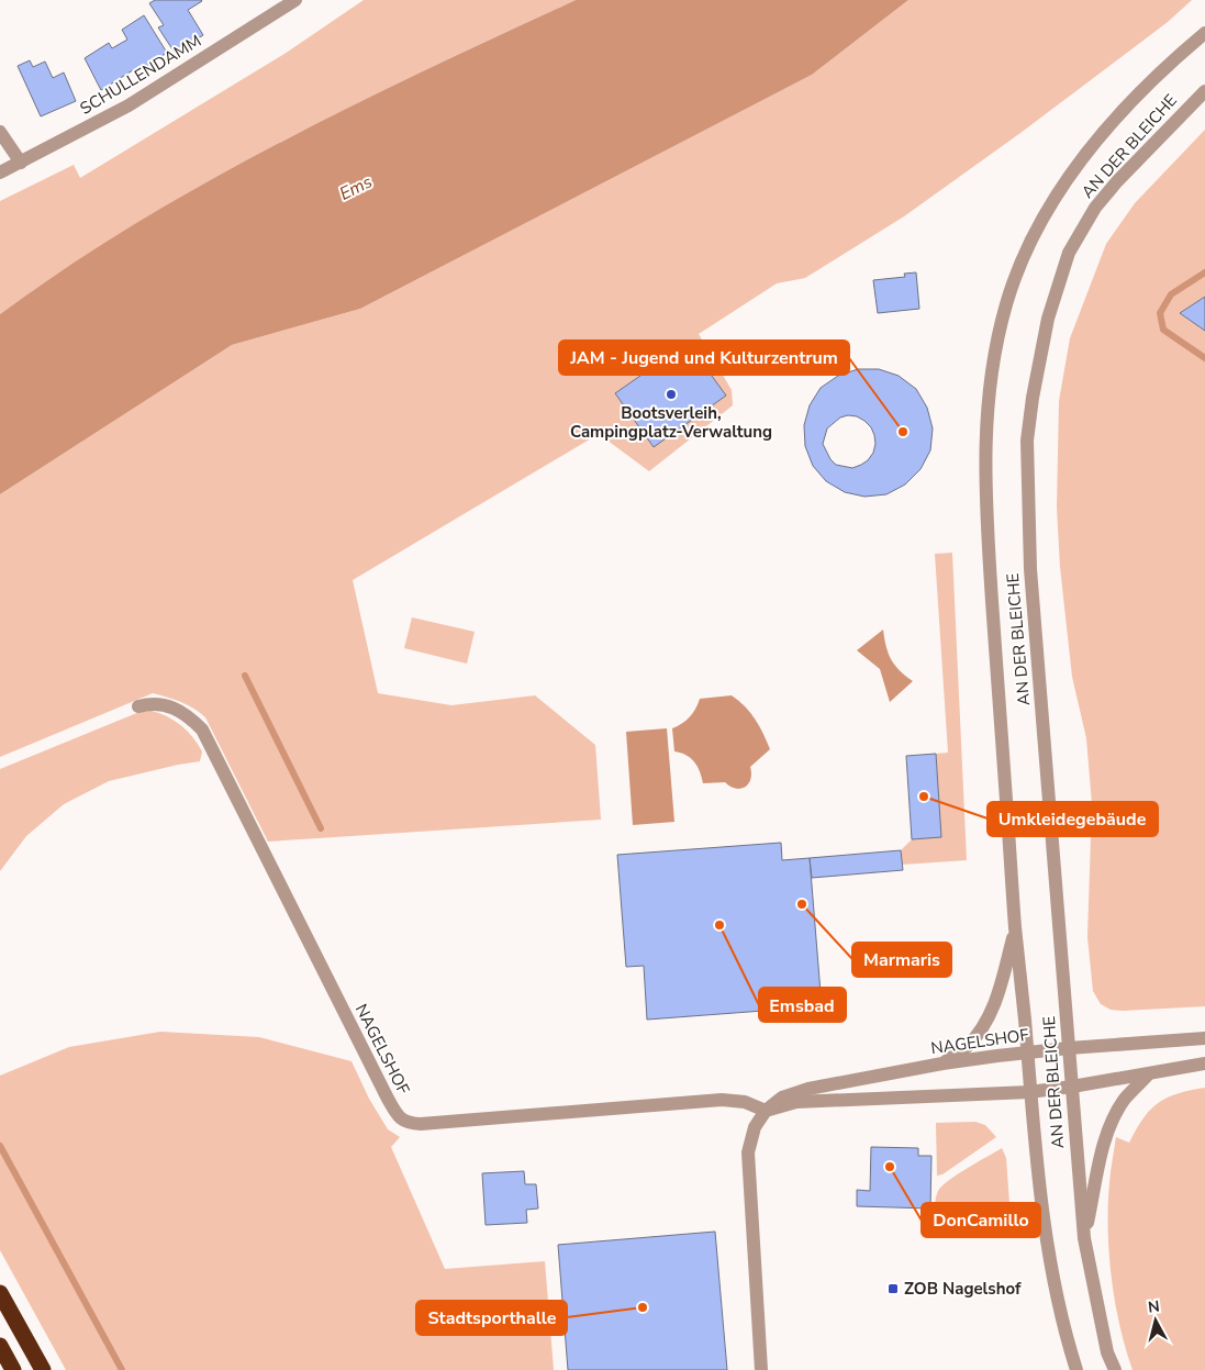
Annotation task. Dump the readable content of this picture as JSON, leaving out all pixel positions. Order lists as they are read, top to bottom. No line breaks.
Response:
{"streets":{"street":["SCHULLENDAMM","AN DER BLEICHE","NAGELSHOF"]},"crossings":[["AN DER BLEICHE","NAGELSHOF"]],"water":["Ems"],"places":{"other":["Bootsverleih, Campingplatz-Verwaltung","JAM - Jugend und Kulturzentrum","Umkleidegebäude","Marmaris","Emsbad","DonCamillo","Stadtsporthalle"],"transit":["ZOB Nagelshof"]},"north":"top"}
